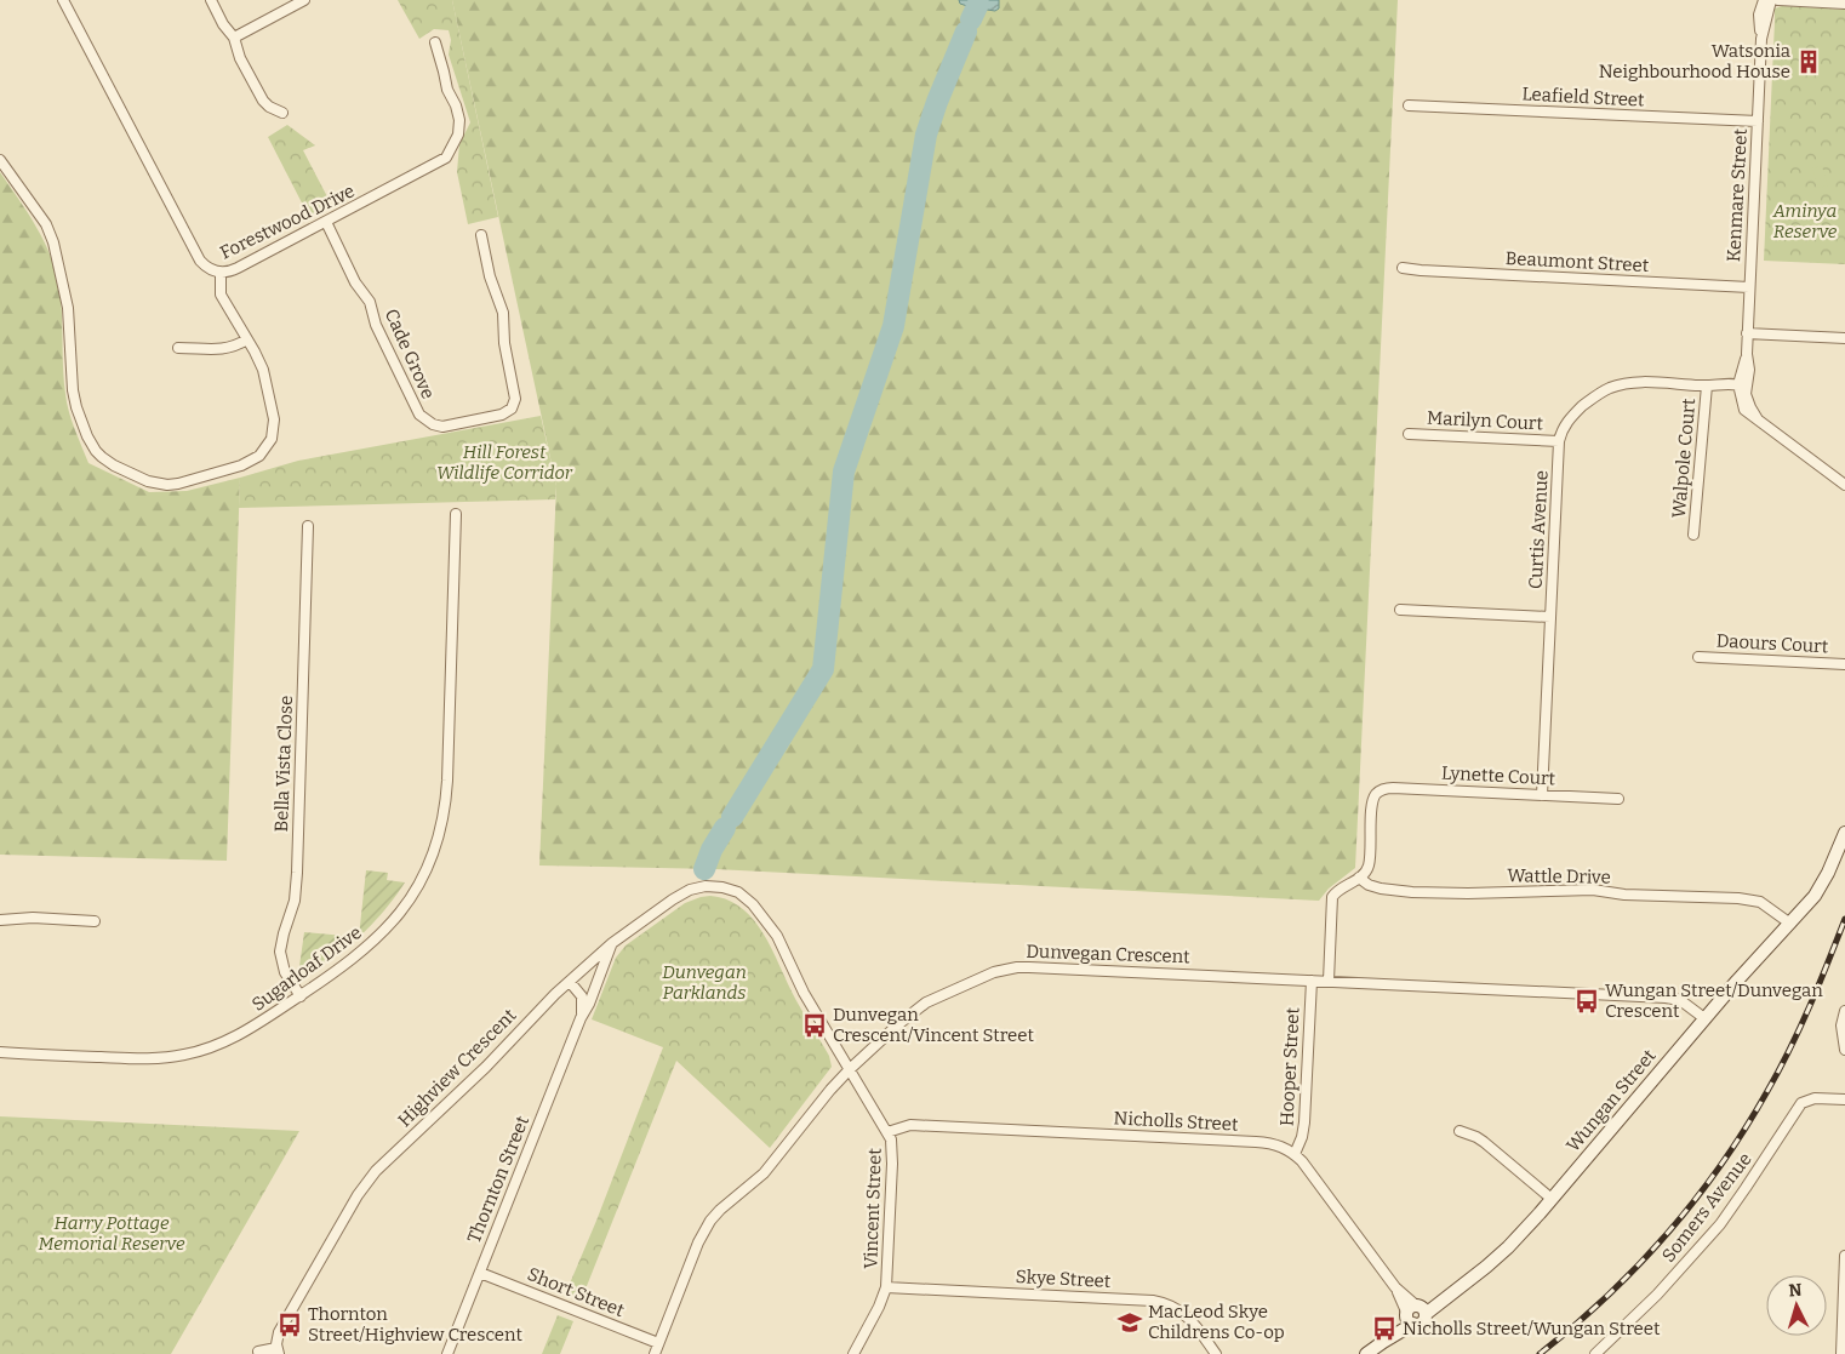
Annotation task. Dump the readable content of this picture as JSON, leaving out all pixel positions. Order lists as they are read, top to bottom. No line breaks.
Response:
{"streets":{"street":["Leafield Street","Kenmare Street","Forestwood Drive","Beaumont Street","Cade Grove","Marilyn Court","Walpole Court","Curtis Avenue","Daours Court","Bella Vista Close","Lynette Court","Wattle Drive","Dunvegan Crescent","Sugarloaf Drive","Hooper Street","Highview Crescent","Wungan Street","Nicholls Street","Thornton Street","Somers Avenue","Vincent Street","Skye Street","Short Street"]},"crossings":[["Leafield Street","Kenmare Street"],["Kenmare Street","Beaumont Street"],["Kenmare Street","Curtis Avenue"],["Forestwood Drive","Cade Grove"],["Marilyn Court","Curtis Avenue"],["Walpole Court","Curtis Avenue"],["Curtis Avenue","Lynette Court"],["Bella Vista Close","Sugarloaf Drive"],["Lynette Court","Wattle Drive"],["Wattle Drive","Wungan Street"],["Dunvegan Crescent","Hooper Street"],["Dunvegan Crescent","Wungan Street"],["Dunvegan Crescent","Vincent Street"],["Dunvegan Crescent","Short Street"],["Hooper Street","Nicholls Street"],["Highview Crescent","Thornton Street"],["Highview Crescent","Vincent Street"],["Wungan Street","Nicholls Street"],["Nicholls Street","Vincent Street"],["Thornton Street","Short Street"],["Vincent Street","Skye Street"]],"parks":["Aminya Reserve","Hill Forest Wildlife Corridor","Dunvegan Parklands","Harry Pottage Memorial Reserve"],"places":{"building":["Watsonia Neighbourhood House"],"bus stop":["Wungan Street/Dunvegan Crescent","Dunvegan Crescent/Vincent Street","Thornton Street/Highview Crescent","Nicholls Street/Wungan Street"],"school or university":["MacLeod Skye Childrens Co-op"]},"north":"top"}
